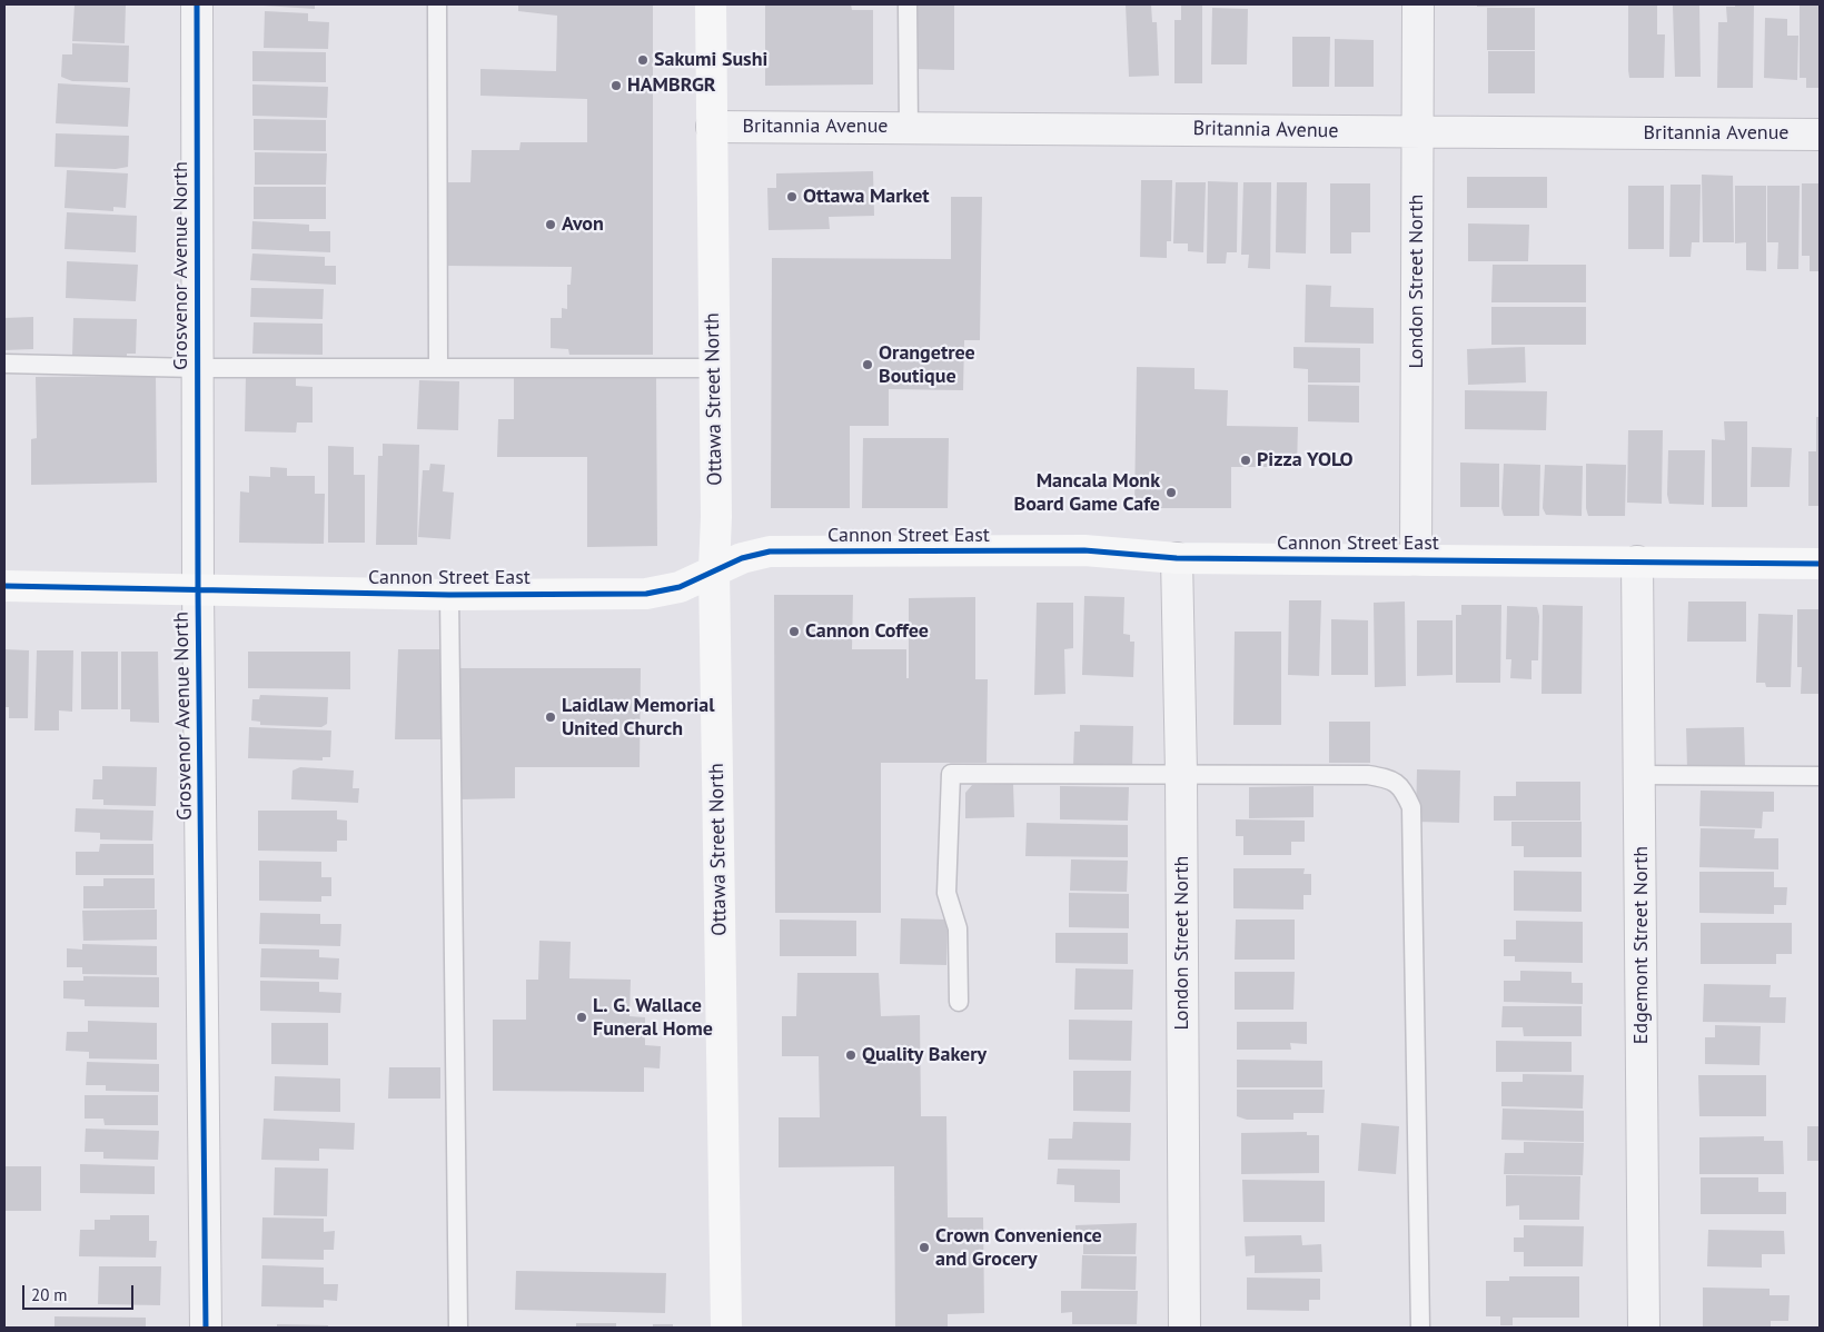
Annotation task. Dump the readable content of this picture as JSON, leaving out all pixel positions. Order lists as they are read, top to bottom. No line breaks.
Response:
{"streets":{"main road":["Ottawa Street North","Cannon Street East"],"street":["Britannia Avenue","Grosvenor Avenue North","London Street North","Edgemont Street North"]},"crossings":[["Britannia Avenue","London Street North"],["Britannia Avenue","Ottawa Street North"],["Grosvenor Avenue North","Cannon Street East"],["London Street North","Cannon Street East"],["Ottawa Street North","Cannon Street East"],["Cannon Street East","Edgemont Street North"]],"places":["Sakumi Sushi","HAMBRGR","Ottawa Market","Avon","Orangetree Boutique","Pizza YOLO","Mancala Monk Board Game Cafe","Cannon Coffee","Laidlaw Memorial United Church","L. G. Wallace Funeral Home","Quality Bakery","Crown Convenience and Grocery"],"scale_bar":"20 m"}
